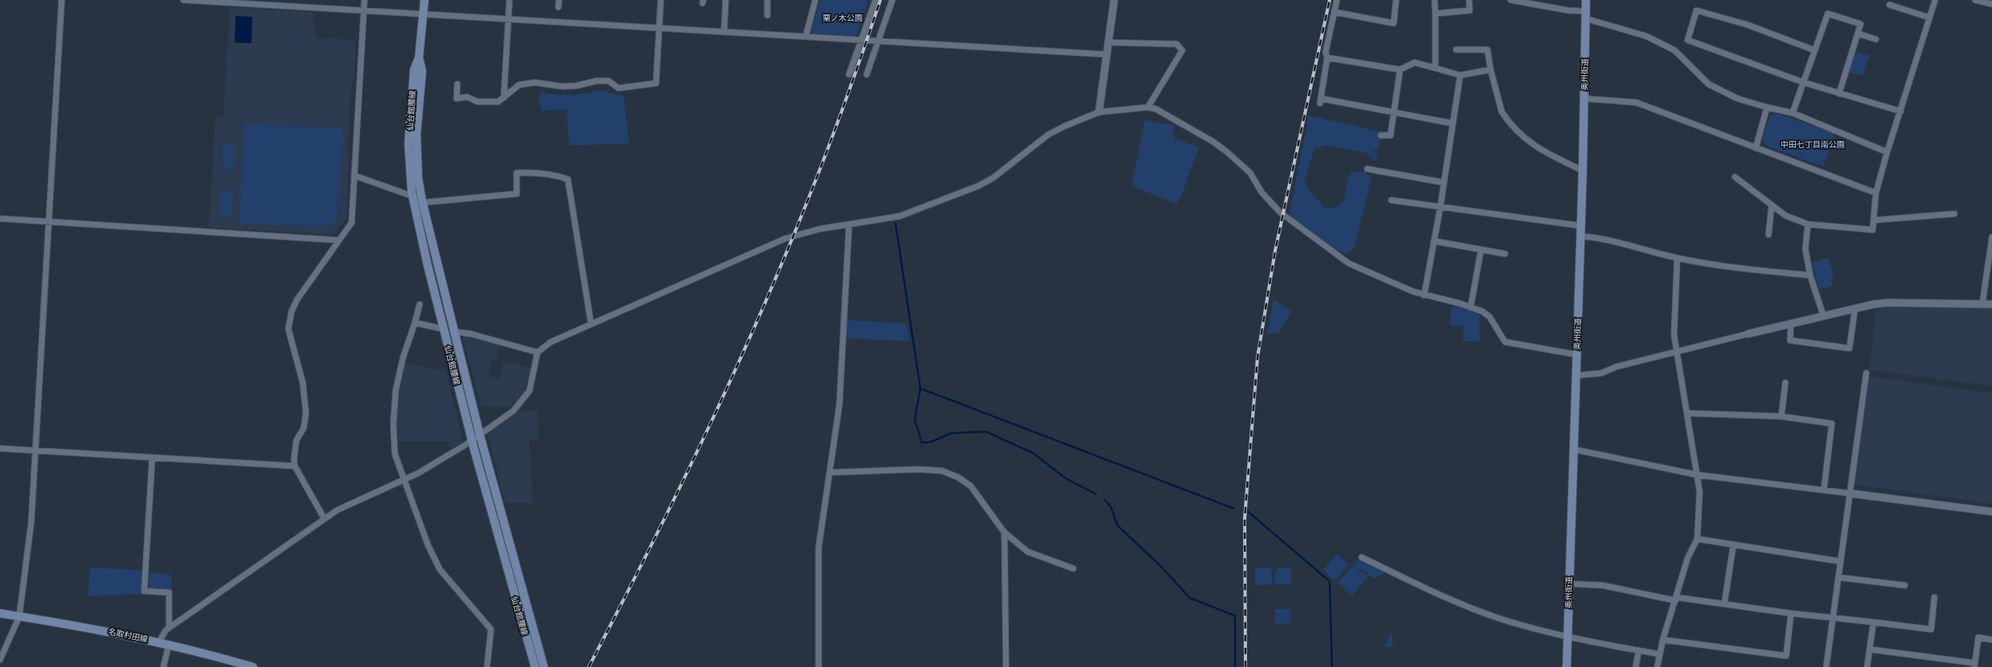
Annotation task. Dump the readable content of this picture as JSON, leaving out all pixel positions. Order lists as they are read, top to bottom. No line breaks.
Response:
{"streets":{"main road":["奥州街道","仙台館腰線","名取村田線"]},"parks":["栗ノ木公園","中田七丁目南公園"]}
